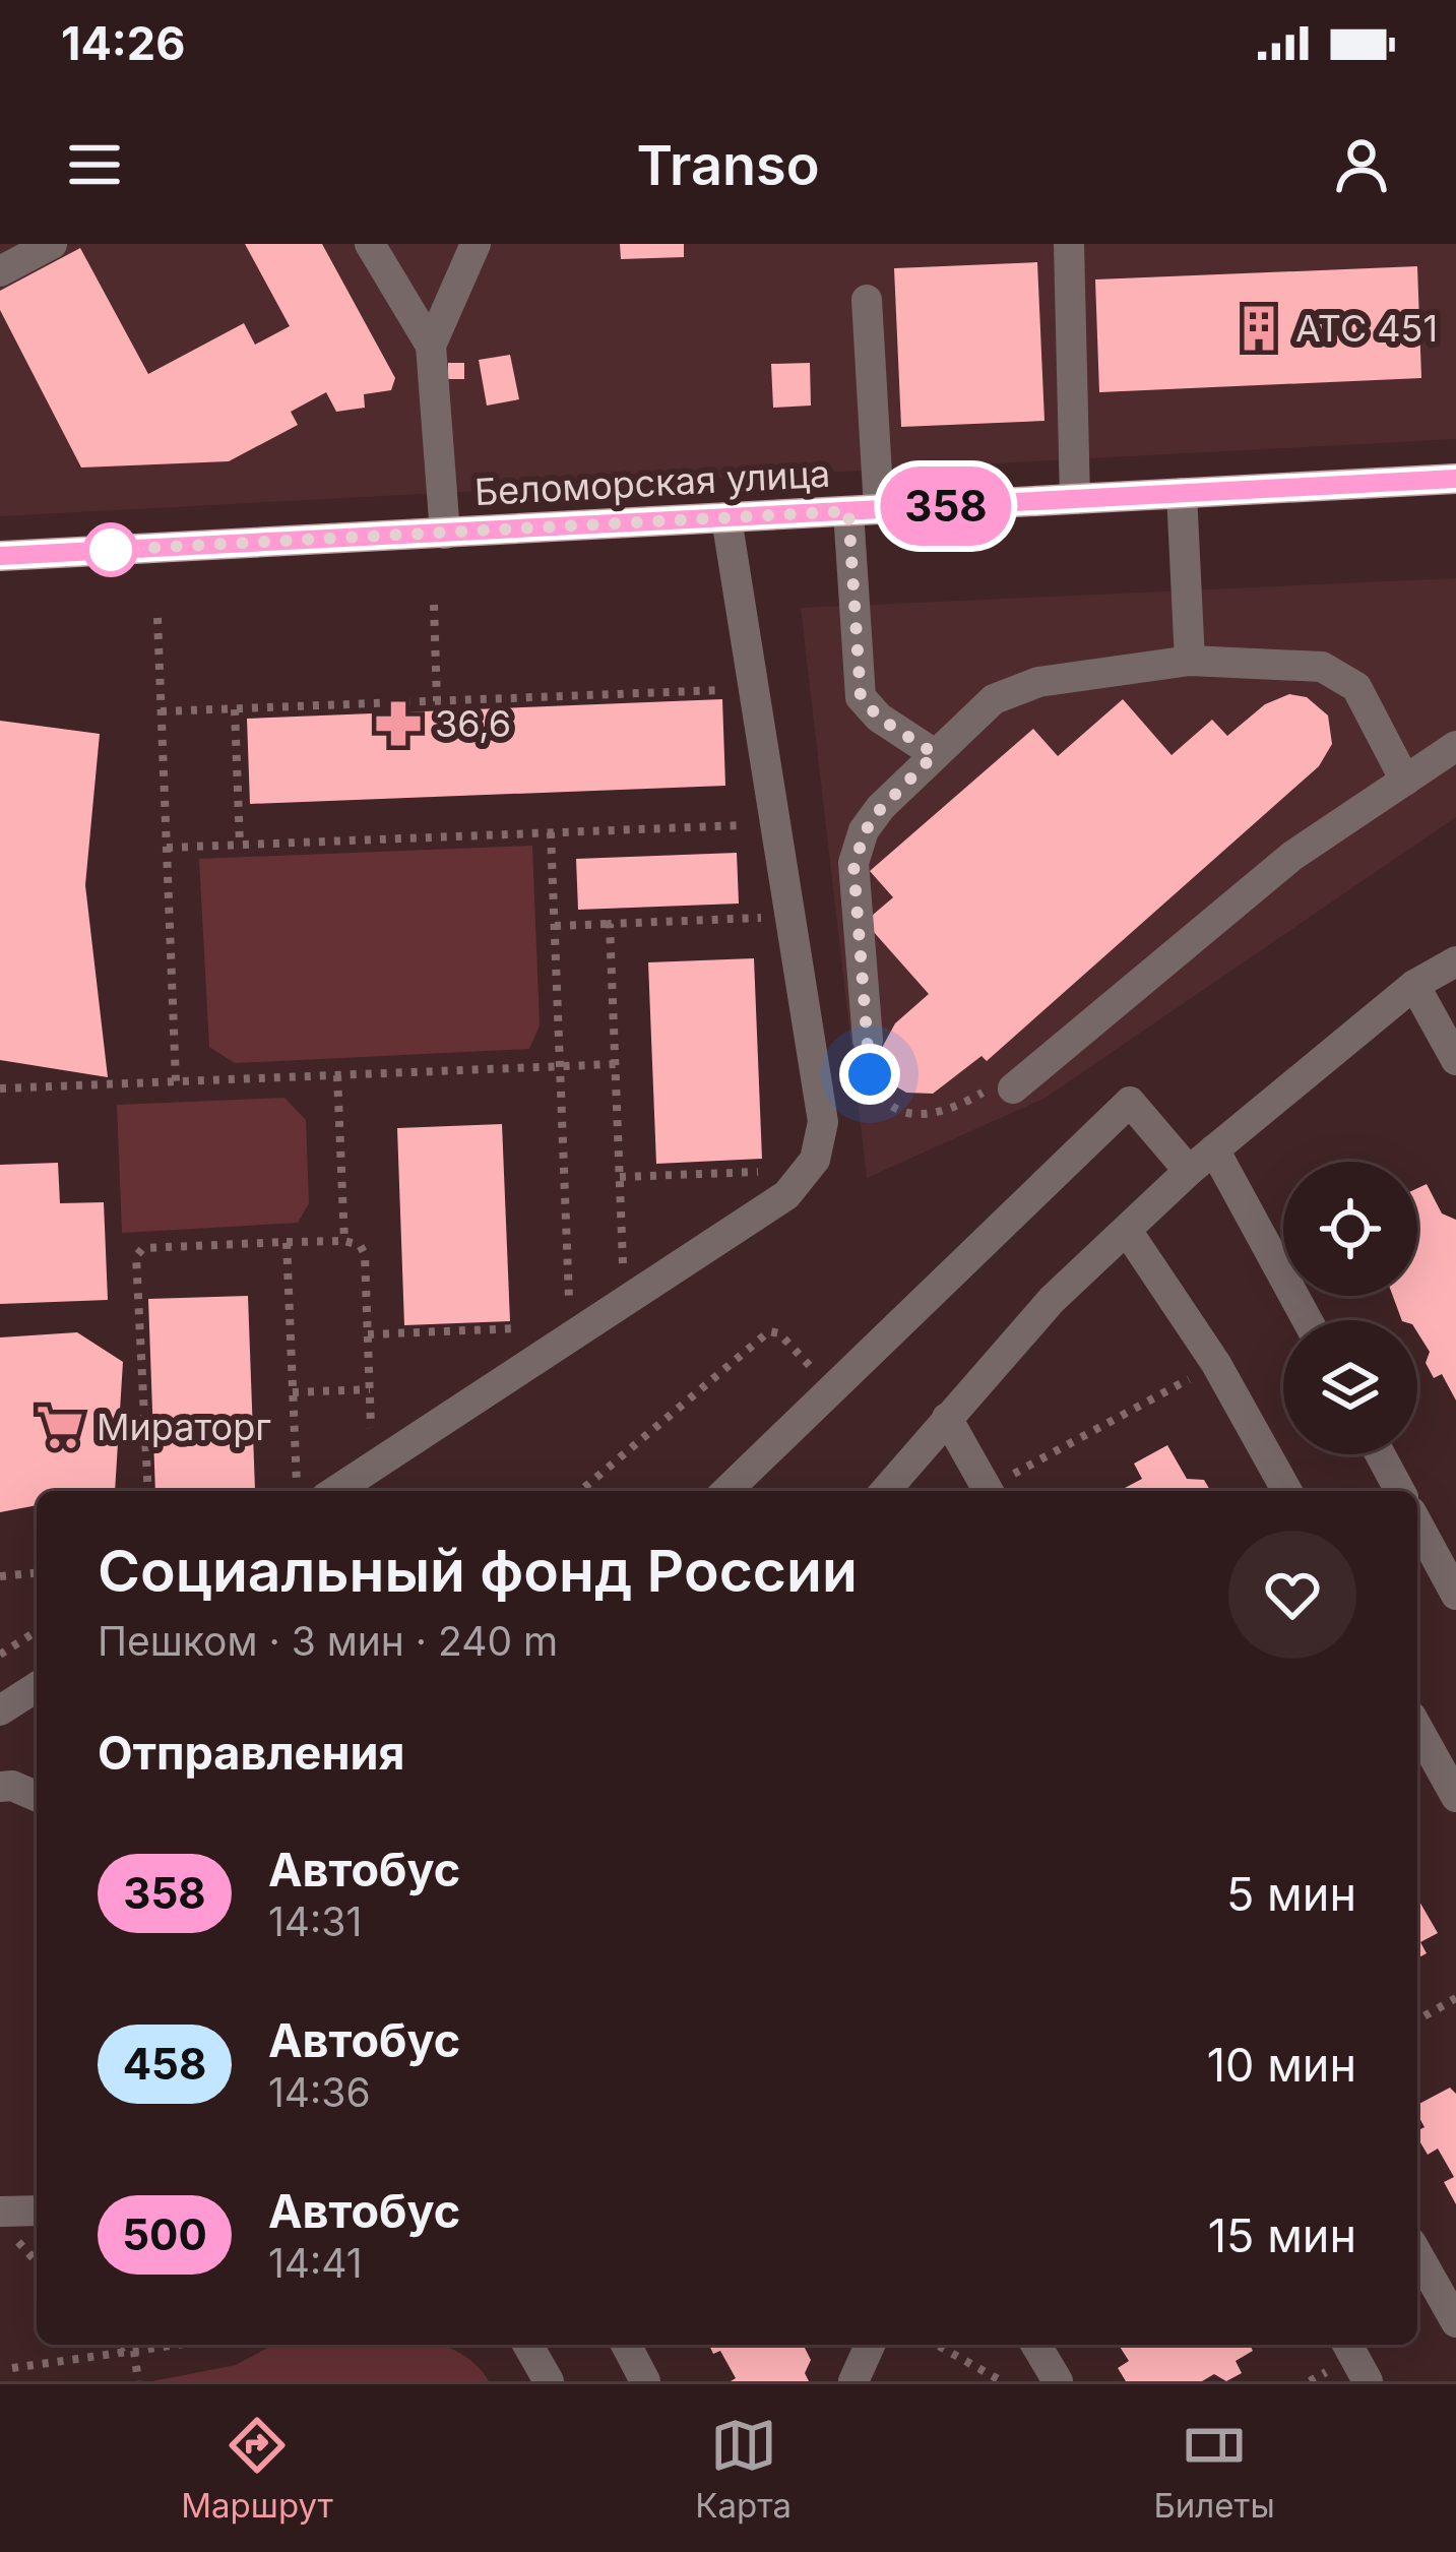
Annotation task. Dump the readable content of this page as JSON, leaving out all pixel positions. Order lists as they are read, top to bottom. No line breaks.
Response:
{"streets":{"main road":["Беломорская улица"]},"places":{"building":["АТС 451"],"pharmacy":["36,6"],"supermarket":["Мираторг"]},"lines":["bus line 358"],"page":{"status":"14:26","header":"Transo","on_map":"358","heading":[["Социальный фонд России","Пешком · 3 мин · 240 m"],"Отправления"],"list":[{"mark":"358","name":"Автобус","note":"14:31","value":"5 мин"},{"mark":"458","name":"Автобус","note":"14:36","value":"10 мин"},{"mark":"500","name":"Автобус","note":"14:41","value":"15 мин"}],"tabs":["Маршрут","Карта","Билеты"]}}
